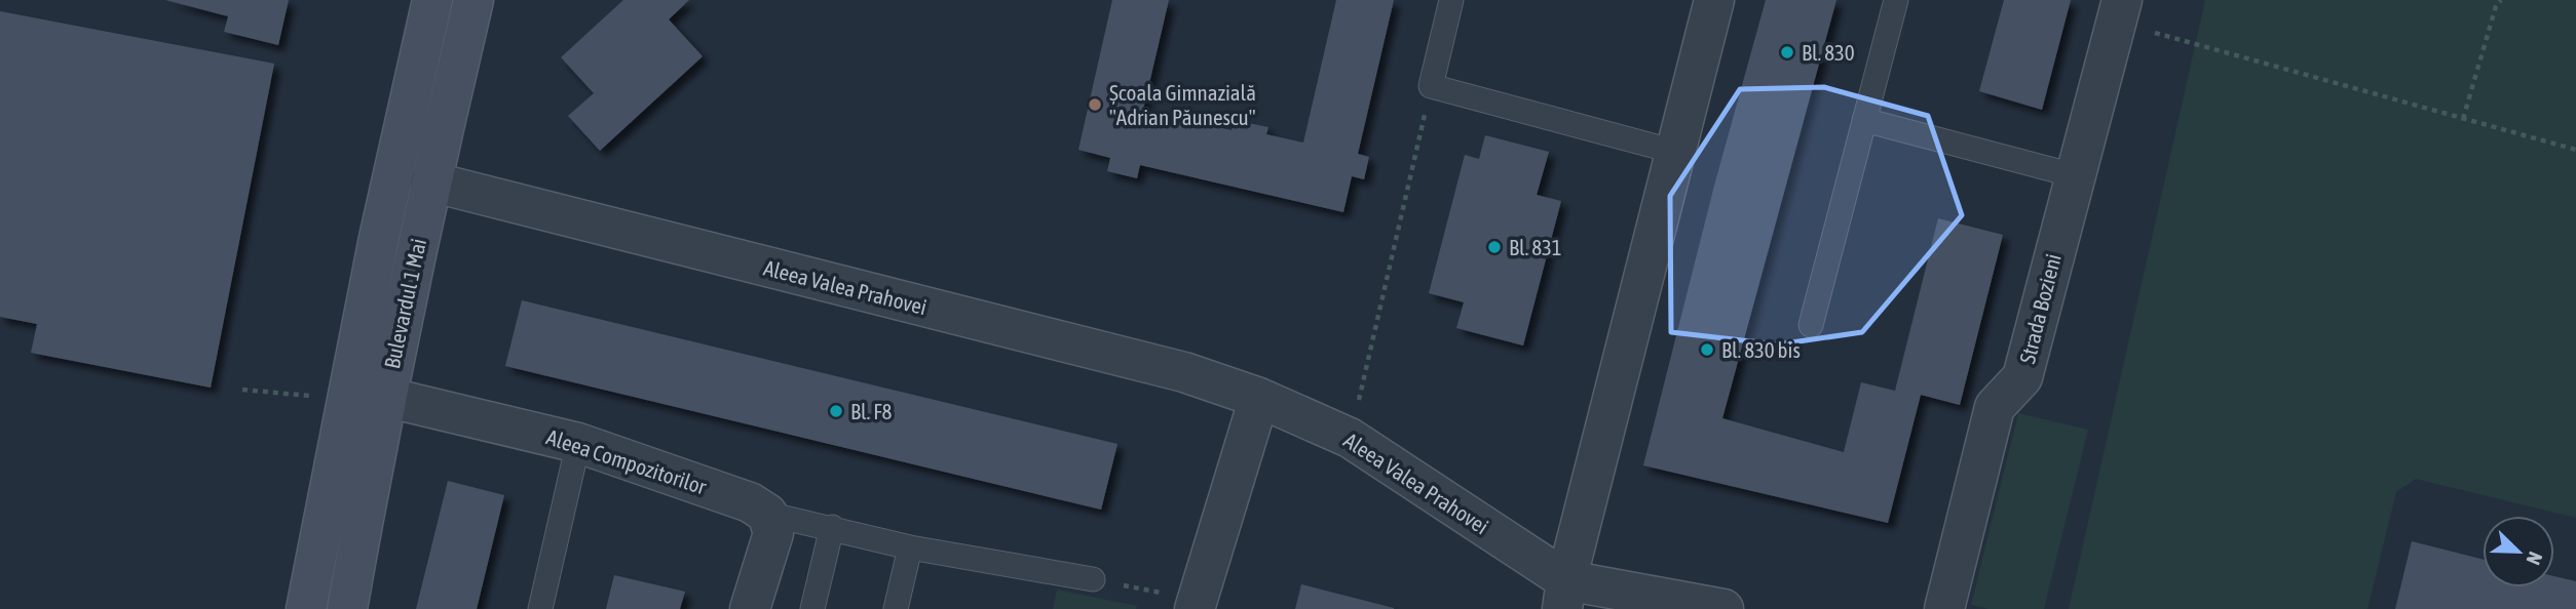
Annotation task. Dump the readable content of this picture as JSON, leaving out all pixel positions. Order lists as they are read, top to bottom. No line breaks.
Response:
{"streets":{"main road":["Bulevardul 1 Mai"],"street":["Aleea Valea Prahovei","Strada Bozieni","Aleea Compozitorilor"]},"crossings":[["Aleea Valea Prahovei","Bulevardul 1 Mai"],["Bulevardul 1 Mai","Aleea Compozitorilor"]],"places":["Bl. 830","Școala Gimnazială \"Adrian Păunescu\"","Bl. 831","Bl. 830 bis","Bl. F8"],"north":"bottom right"}
